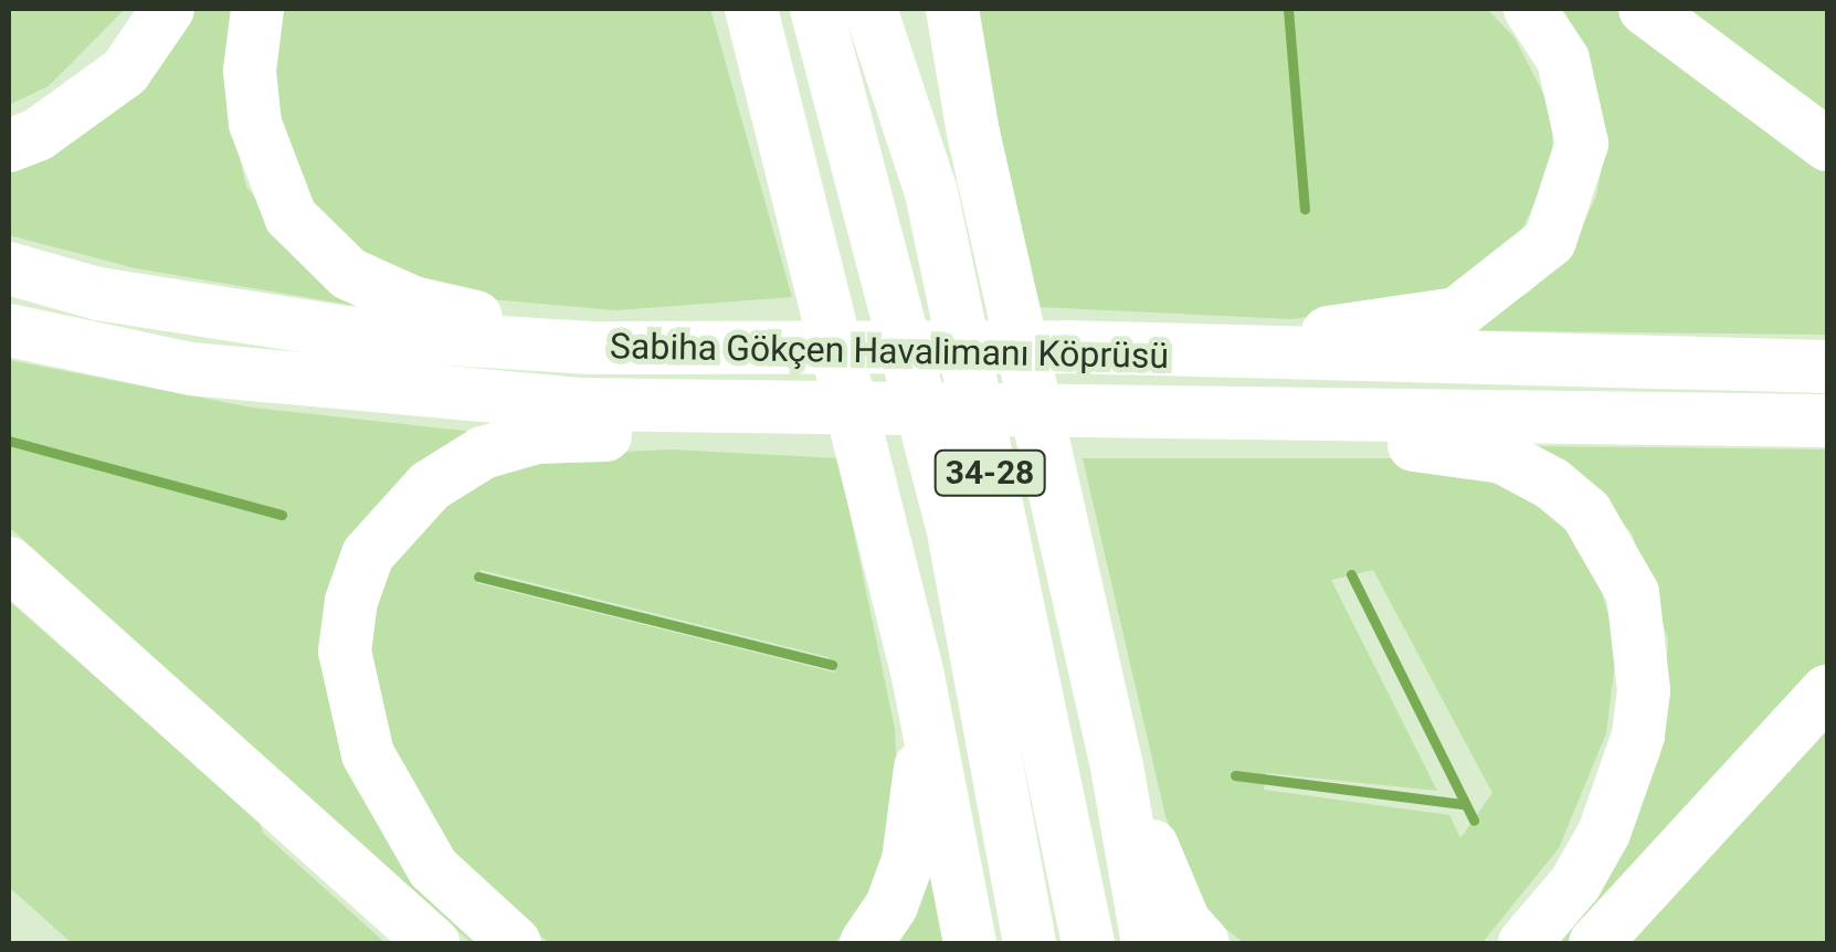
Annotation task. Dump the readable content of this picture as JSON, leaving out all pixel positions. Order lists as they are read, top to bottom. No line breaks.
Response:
{"streets":{"highway":["Sabiha Gökçen Havalimanı Köprüsü","34-28"]}}
